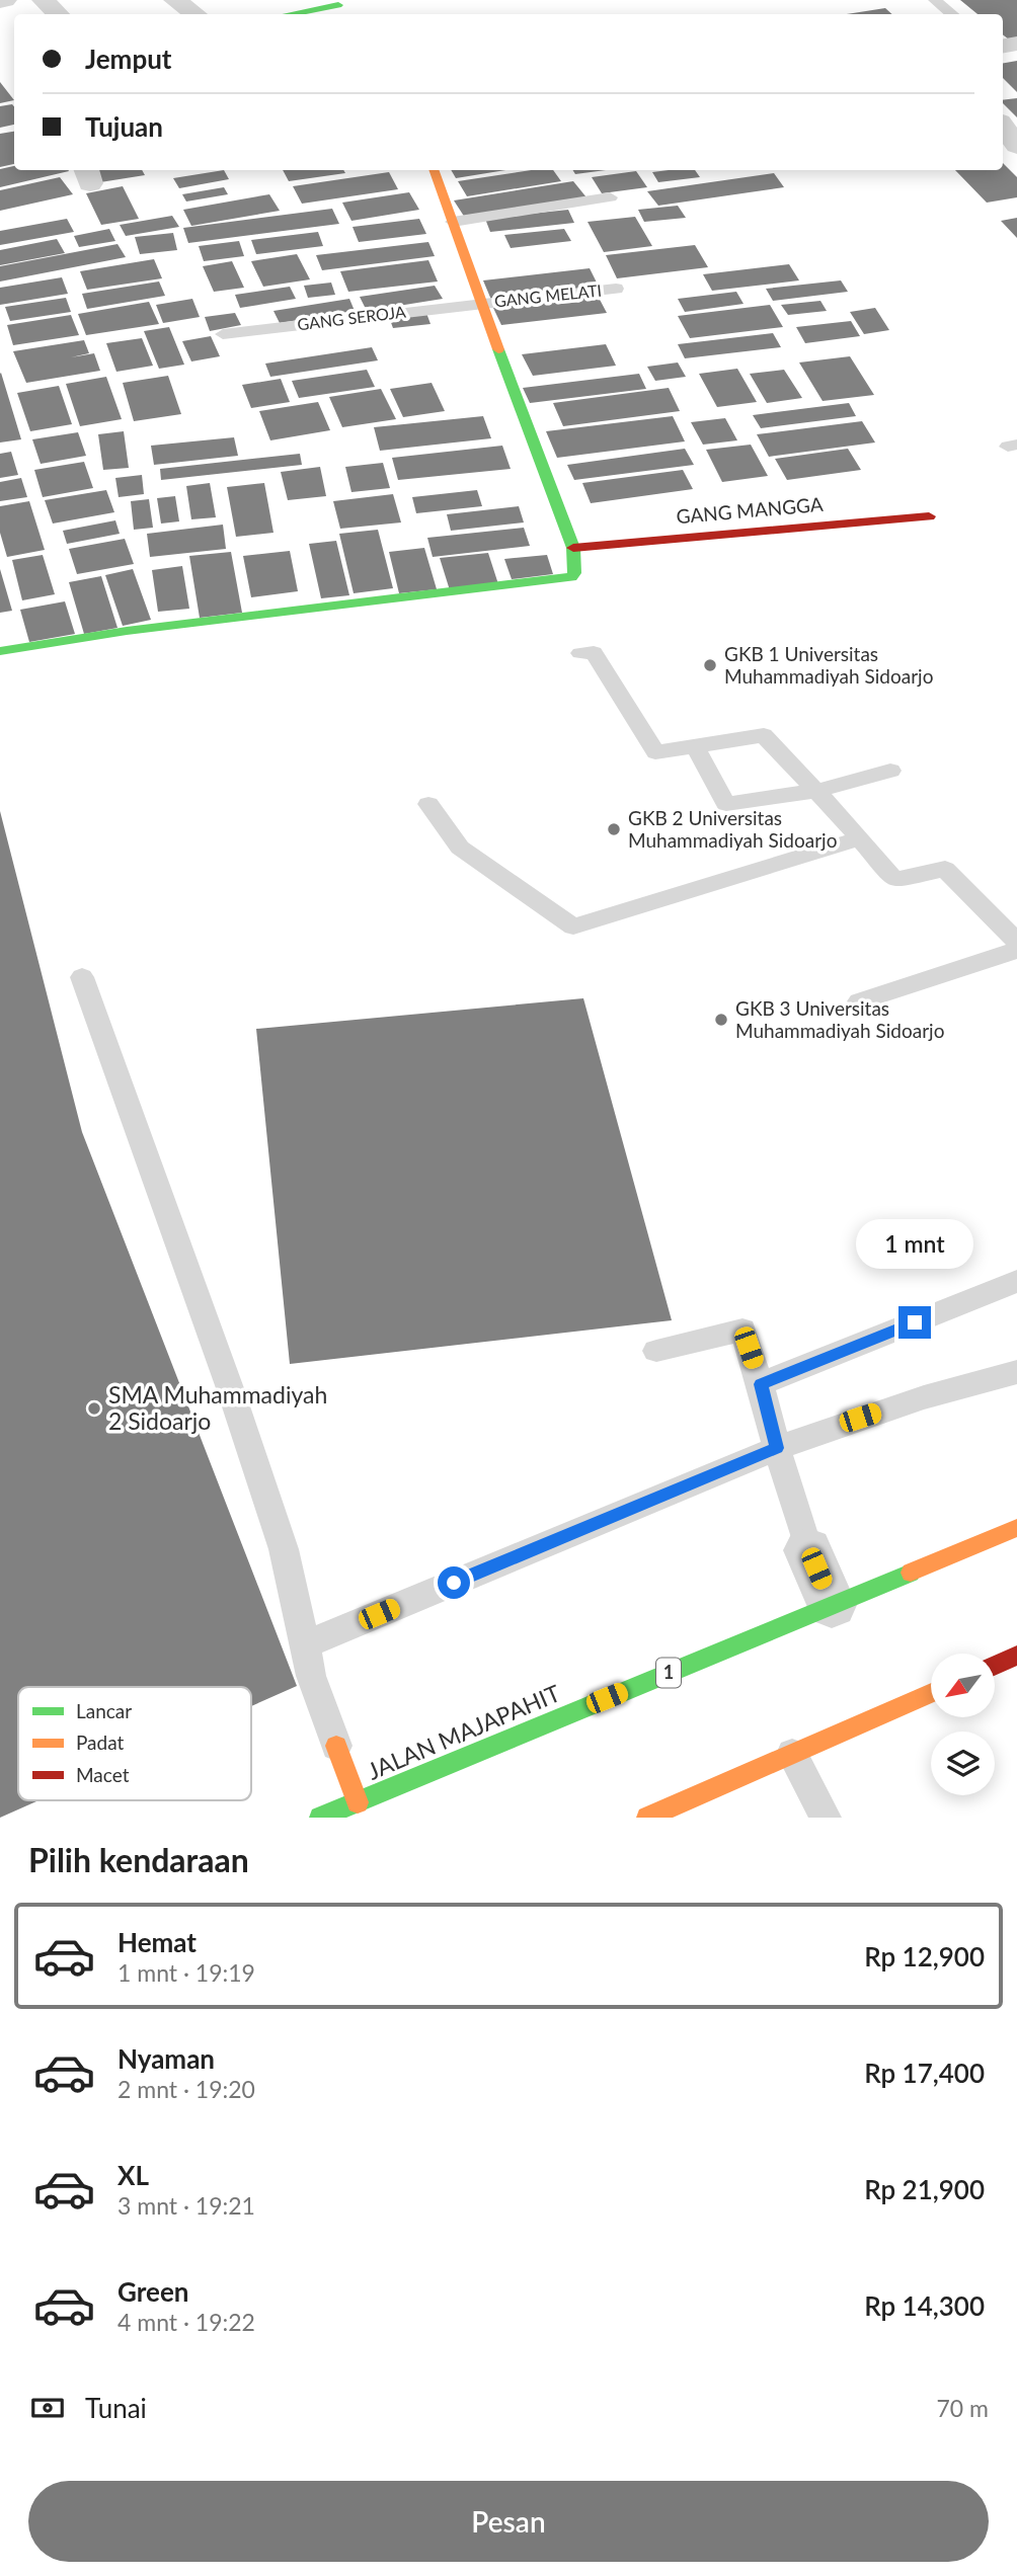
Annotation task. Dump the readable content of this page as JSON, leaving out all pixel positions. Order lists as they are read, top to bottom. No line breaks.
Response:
{"streets":{"main road":["GANG MANGGA","1","JALAN MAJAPAHIT"],"lane":["GANG MELATI","GANG SEROJA"]},"crossings":[["GANG MELATI","GANG SEROJA"]],"places":["GKB 1 Universitas Muhammadiyah Sidoarjo","GKB 2 Universitas Muhammadiyah Sidoarjo","GKB 3 Universitas Muhammadiyah Sidoarjo","SMA Muhammadiyah 2 Sidoarjo"],"legend":["Lancar","Padat","Macet"],"north":"bottom left","page":{"banner":["Jemput","Tujuan"],"bubble":"1 mnt","heading":"Pilih kendaraan","list":[{"name":"Hemat","note":"1 mnt · 19:19","value":"Rp 12,900"},{"name":"Nyaman","note":"2 mnt · 19:20","value":"Rp 17,400"},{"name":"XL","note":"3 mnt · 19:21","value":"Rp 21,900"},{"name":"Green","note":"4 mnt · 19:22","value":"Rp 14,300"}],"pay":["Tunai","70 m"],"buttons":"Pesan"}}
